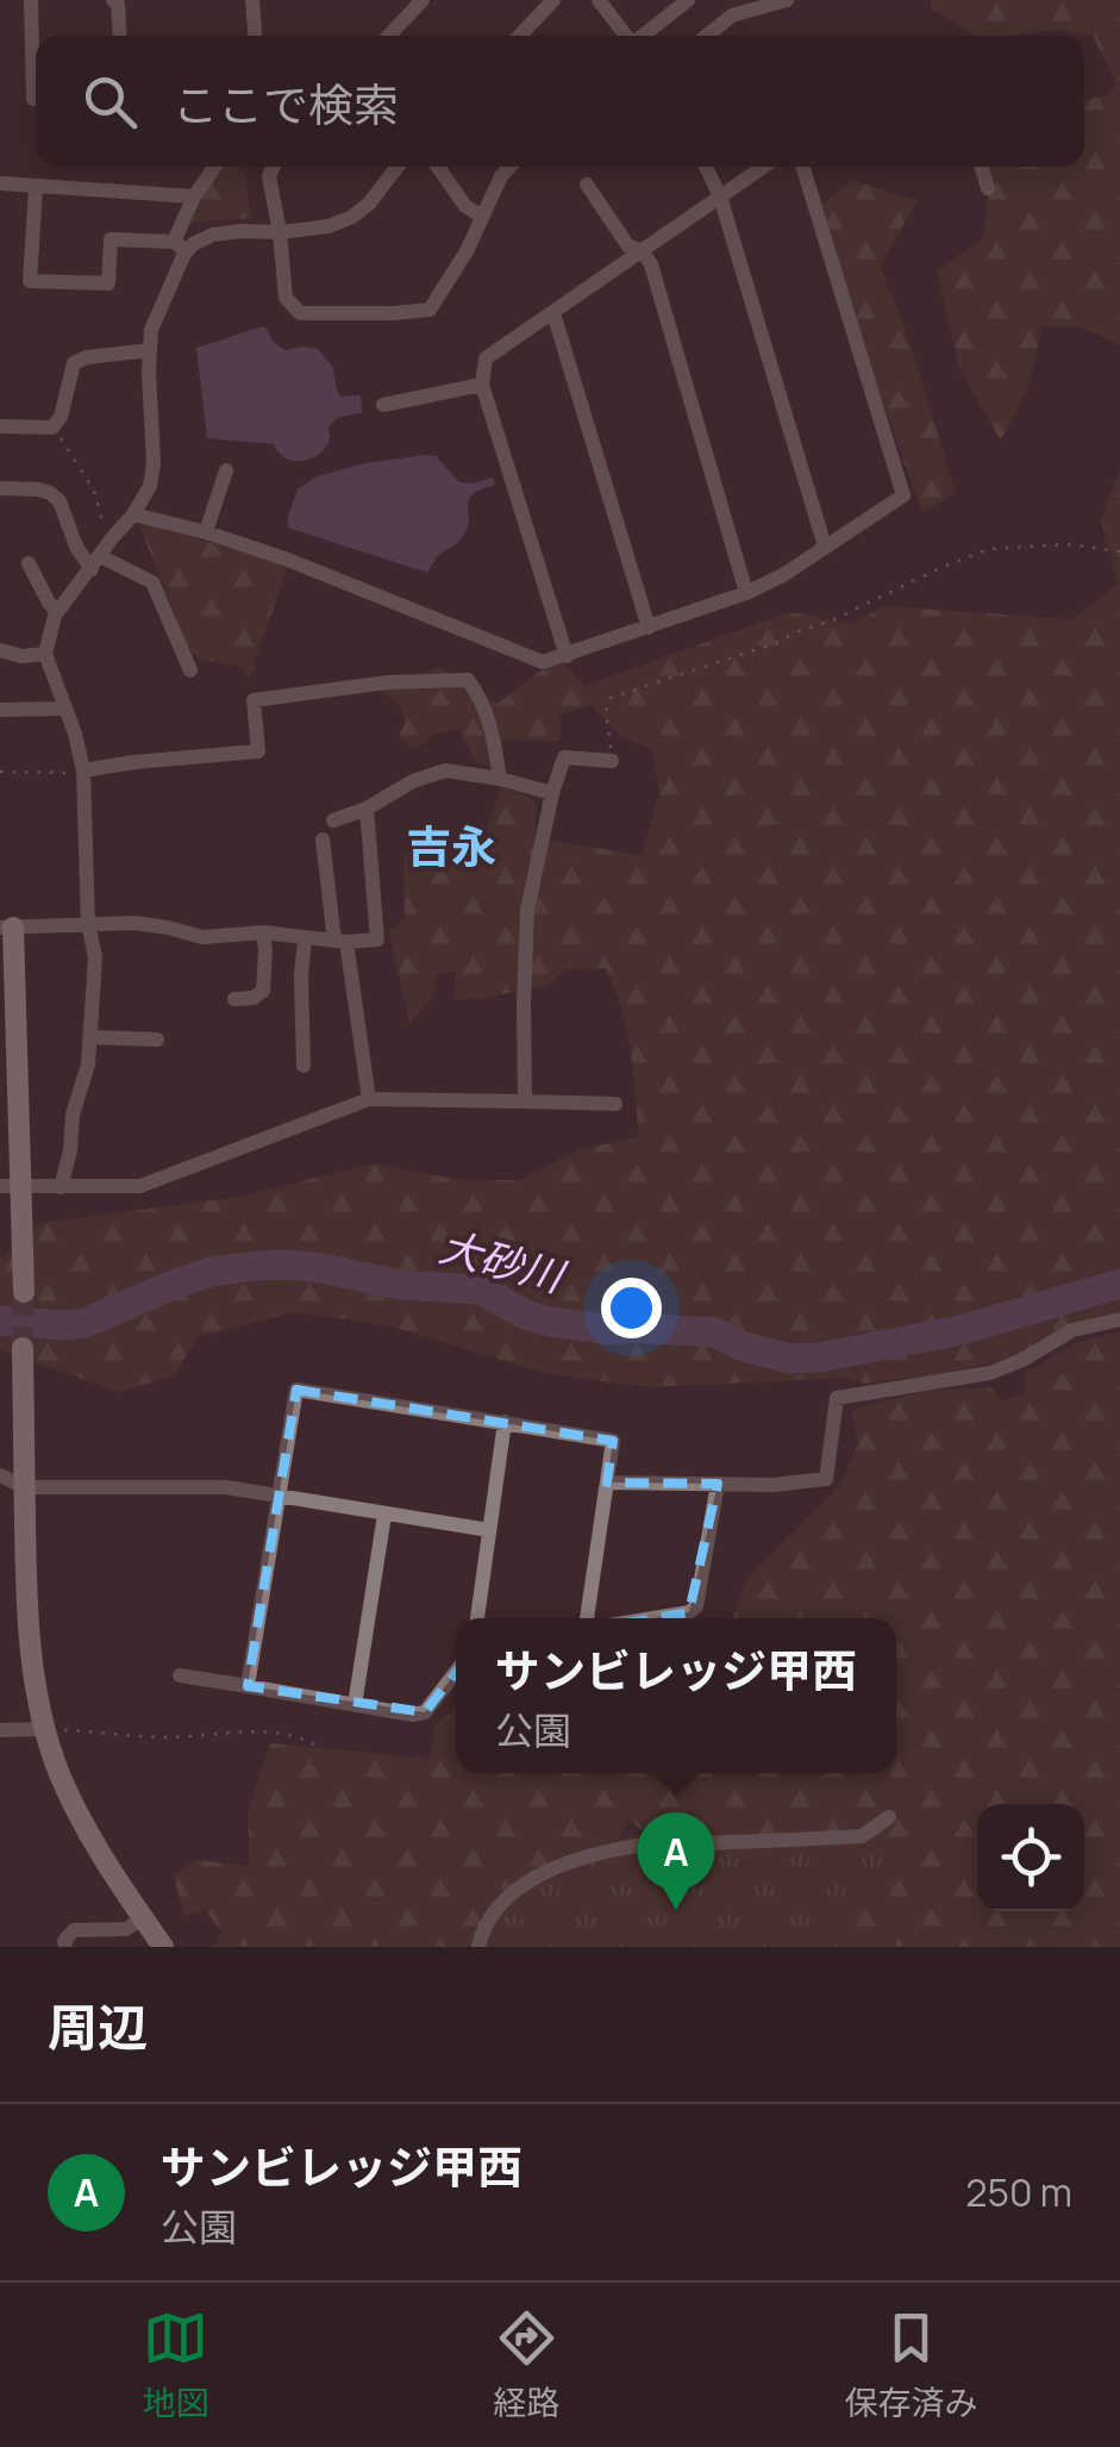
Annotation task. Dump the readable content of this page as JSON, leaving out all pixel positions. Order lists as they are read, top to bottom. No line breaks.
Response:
{"districts":["吉永"],"water":["大砂川"],"page":{"search":"ここで検索","popup":["サンビレッジ甲西","公園"],"pins":"A","heading":"周辺","list":[{"mark":"A","name":"サンビレッジ甲西","note":"公園","value":"250 m"}],"nav":["地図","経路","保存済み"]}}
